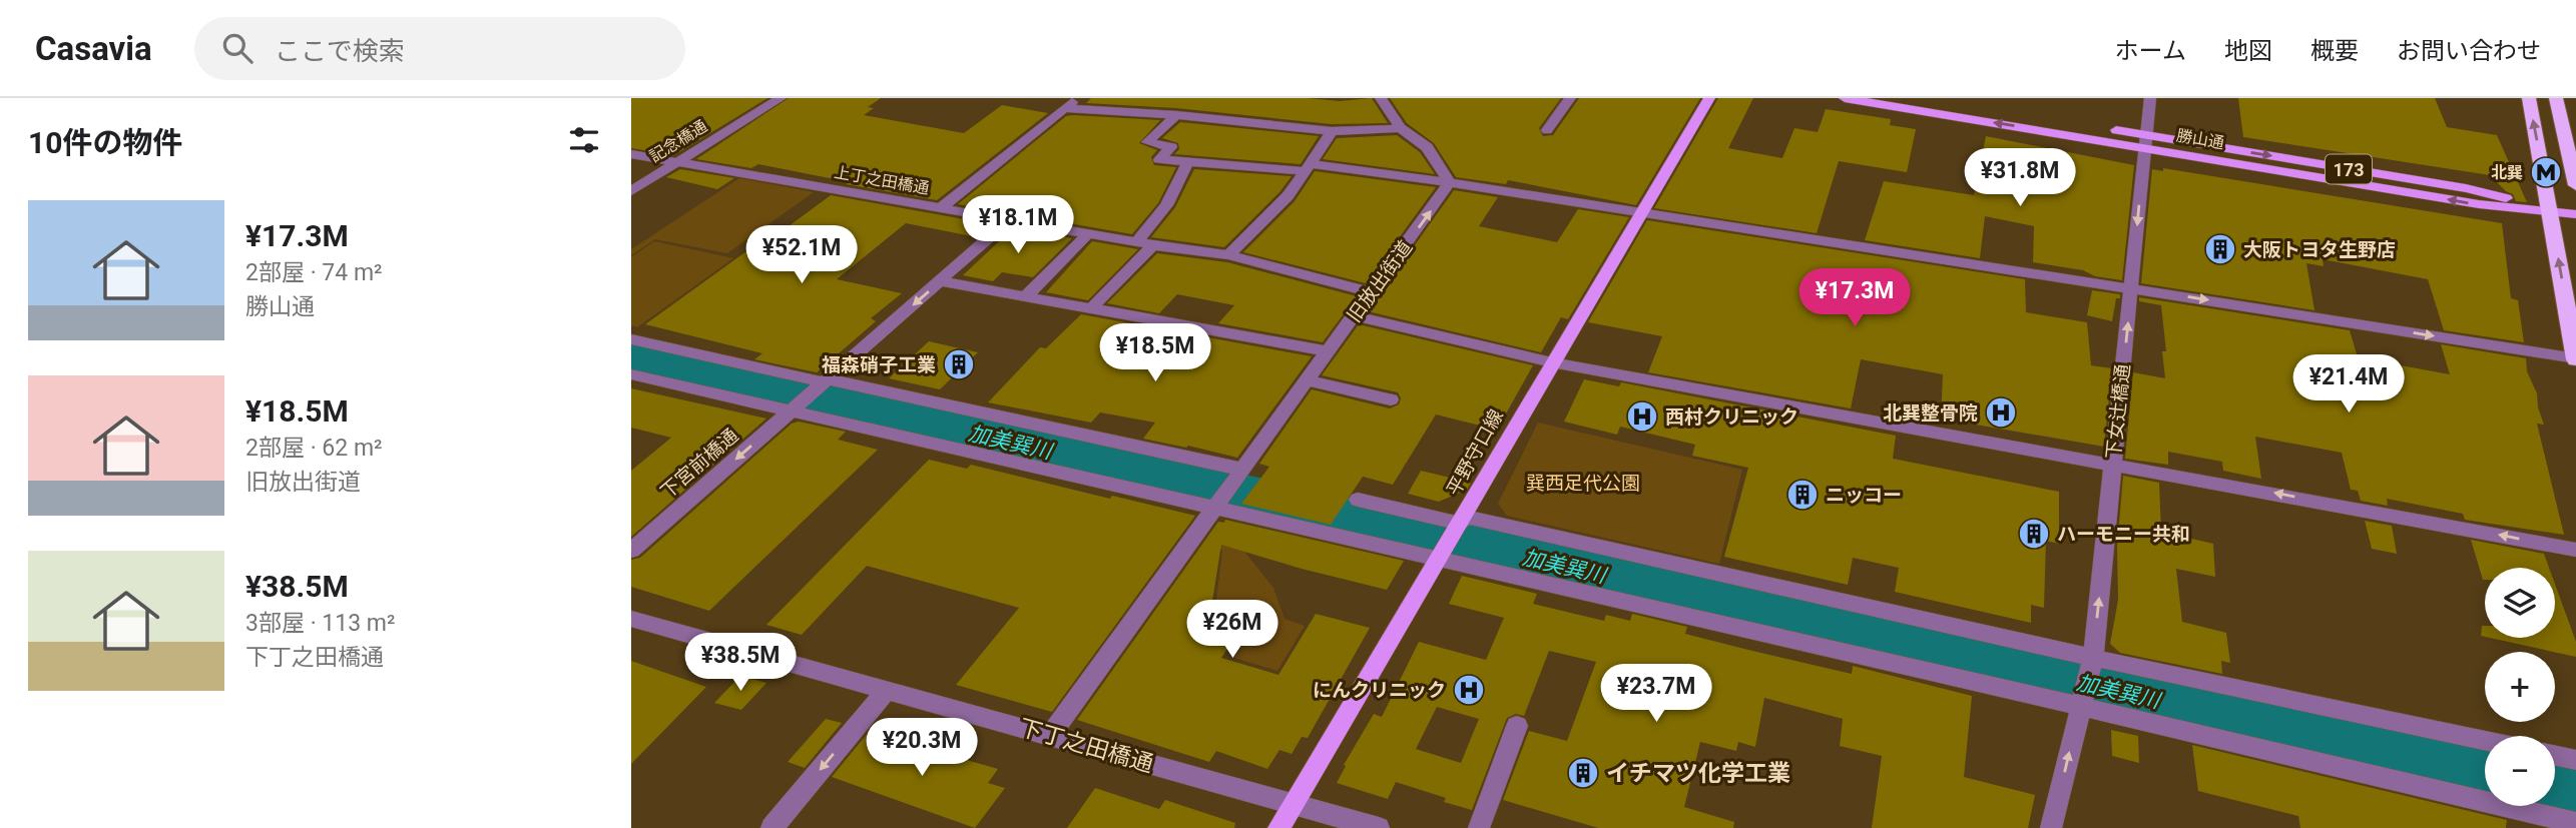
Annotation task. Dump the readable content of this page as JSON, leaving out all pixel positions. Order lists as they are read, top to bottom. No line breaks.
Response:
{"streets":{"main road":["勝山通","173","平野守口線"],"street":["記念橋通","上丁之田橋通","旧放出街道","下女辻橋通","下宮前橋通","下丁之田橋通"]},"crossings":[["勝山通","下女辻橋通"],["記念橋通","上丁之田橋通"],["上丁之田橋通","旧放出街道"],["平野守口線","下丁之田橋通"]],"one_way":["下宮前橋通"],"water":["加美巽川"],"parks":["巽西足代公園"],"places":{"metro station":["北巽"],"building":["大阪トヨタ生野店","福森硝子工業","ニッコー","ハーモニー共和","イチマツ化学工業"],"hospital":["北巽整骨院","西村クリニック","にんクリニック"]},"page":{"header":"Casavia","search":"ここで検索","nav":["ホーム","地図","概要","お問い合わせ"],"heading":"10件の物件","price":["¥31.8M","¥18.1M","¥52.1M","¥17.3M","¥18.5M","¥21.4M","¥26M","¥38.5M","¥23.7M","¥20.3M"],"list":[{"name":"¥17.3M","note":"2部屋 · 74 m² · 勝山通"},{"name":"¥18.5M","note":"2部屋 · 62 m² · 旧放出街道"},{"name":"¥38.5M","note":"3部屋 · 113 m² · 下丁之田橋通"}],"map_buttons":["+","−"]}}
